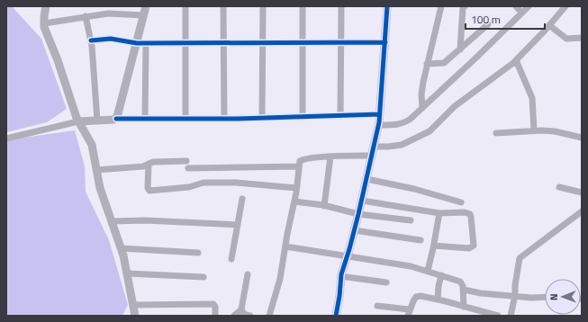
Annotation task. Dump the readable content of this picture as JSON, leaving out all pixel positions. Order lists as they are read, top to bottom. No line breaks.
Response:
{"scale_bar":"100 m","north":"left"}
